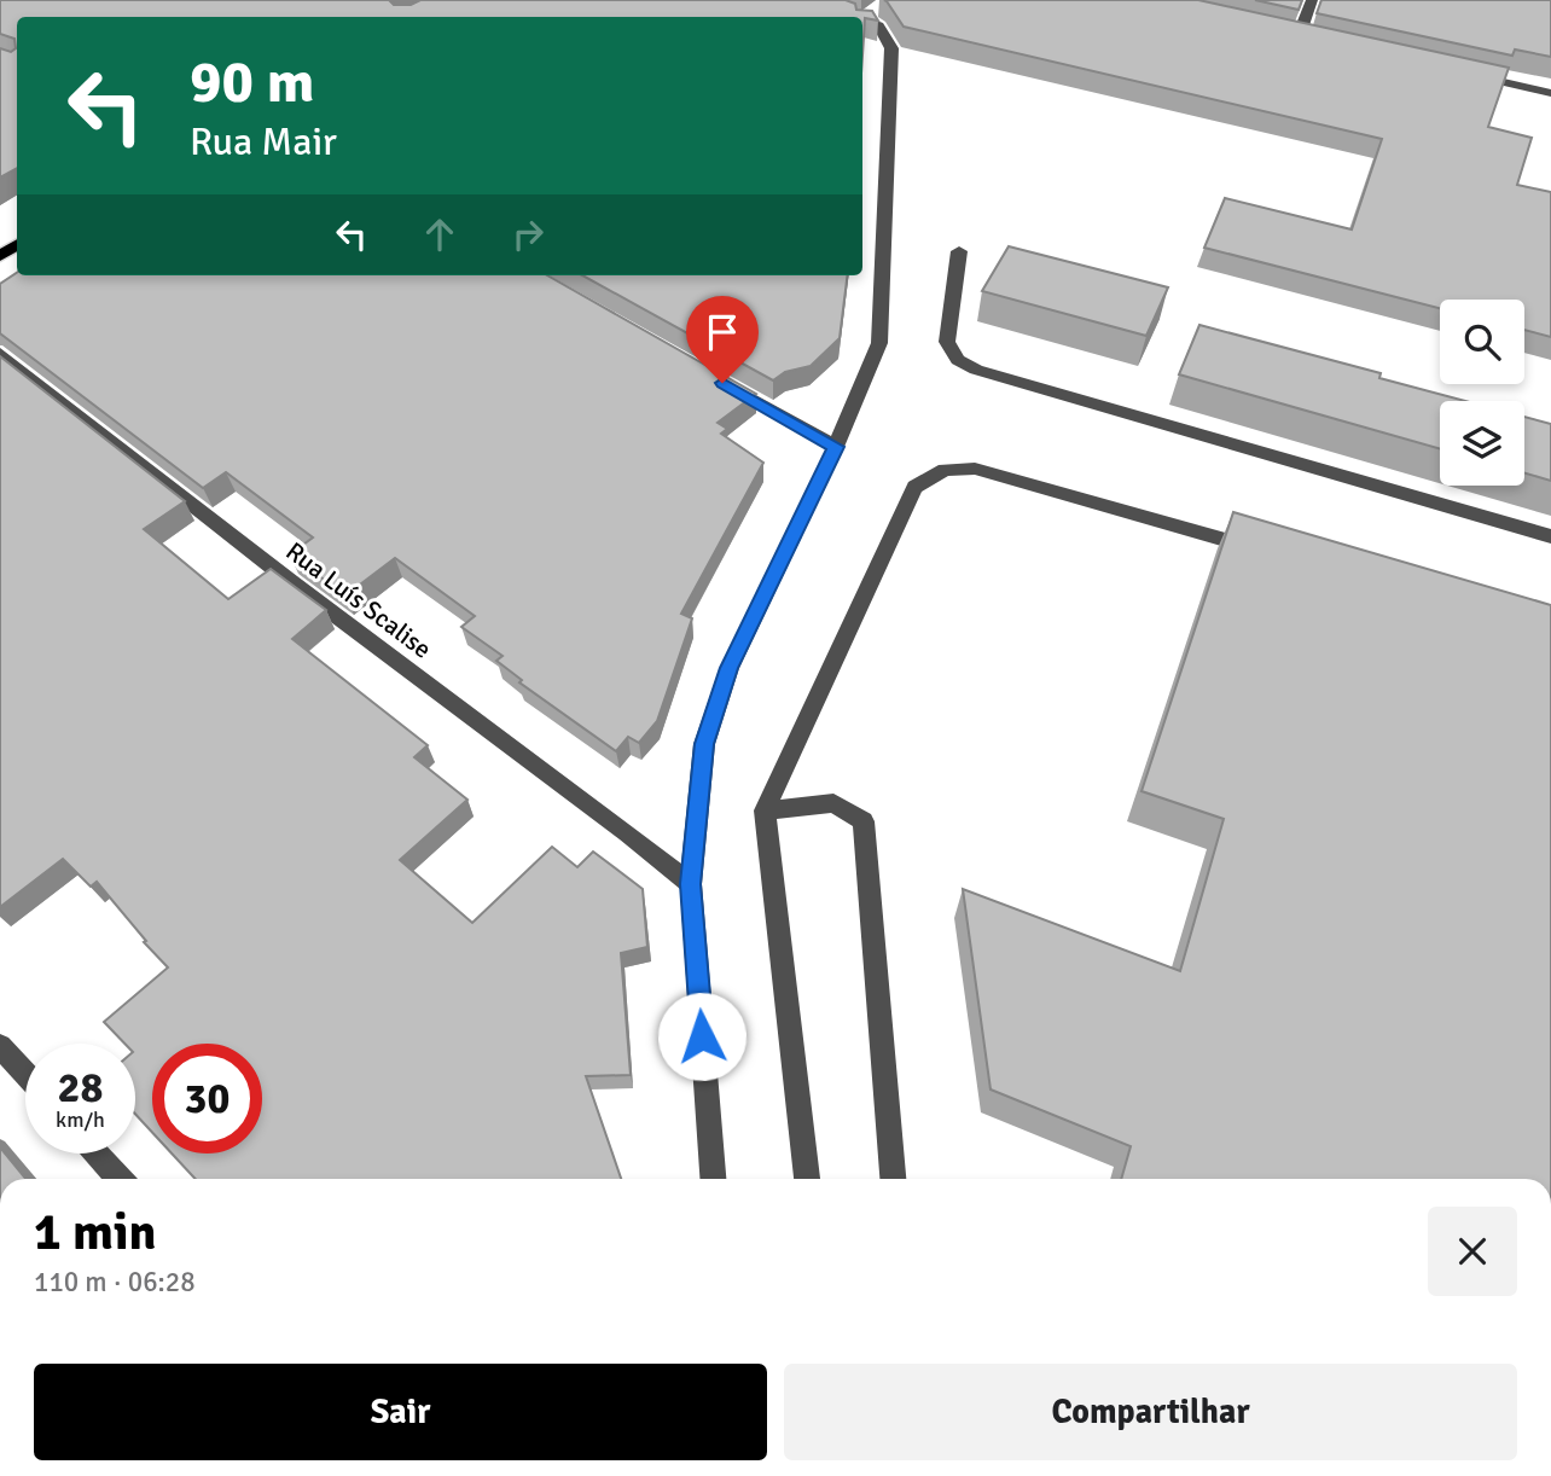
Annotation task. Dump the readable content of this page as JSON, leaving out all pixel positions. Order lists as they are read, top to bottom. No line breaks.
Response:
{"streets":{"street":["Rua Luís Scalise"]},"page":{"turn":["90 m","Rua Mair"],"speed":"28 km/h","limit":"30","heading":["1 min","110 m · 06:28"],"buttons":["Sair","Compartilhar"]}}
